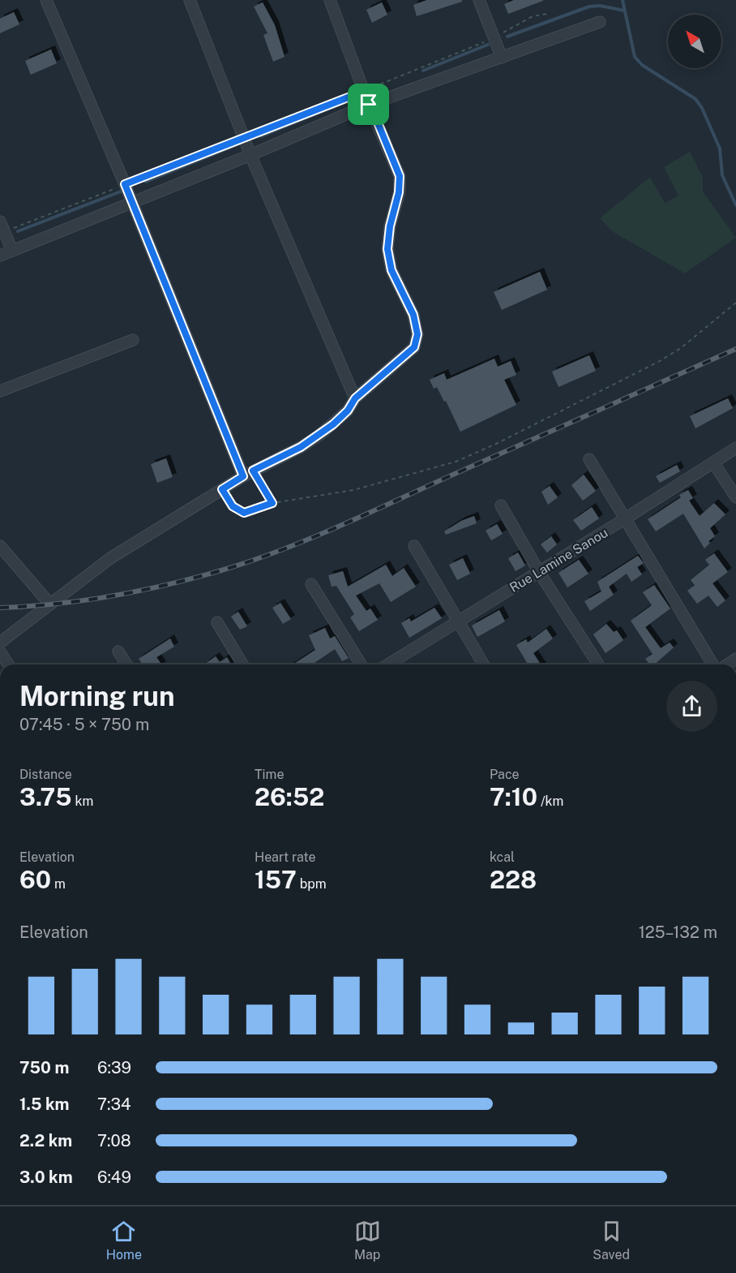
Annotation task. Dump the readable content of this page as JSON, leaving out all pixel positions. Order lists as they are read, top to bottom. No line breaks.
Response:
{"streets":{"street":["Rue Lamine Sanou"]},"north":"top left","page":{"heading":["Morning run","07:45 · 5 × 750 m"],"stats":[["Distance","3.75 km"],["Time","26:52"],["Pace","7:10 /km"],["Elevation","60 m"],["Heart rate","157 bpm"],["kcal","228"]],"chart":["Elevation","125–132 m"],"list":[{"name":"750 m","note":"6:39"},{"name":"1.5 km","note":"7:34"},{"name":"2.2 km","note":"7:08"},{"name":"3.0 km","note":"6:49"}],"tabs":["Home","Map","Saved"]}}
